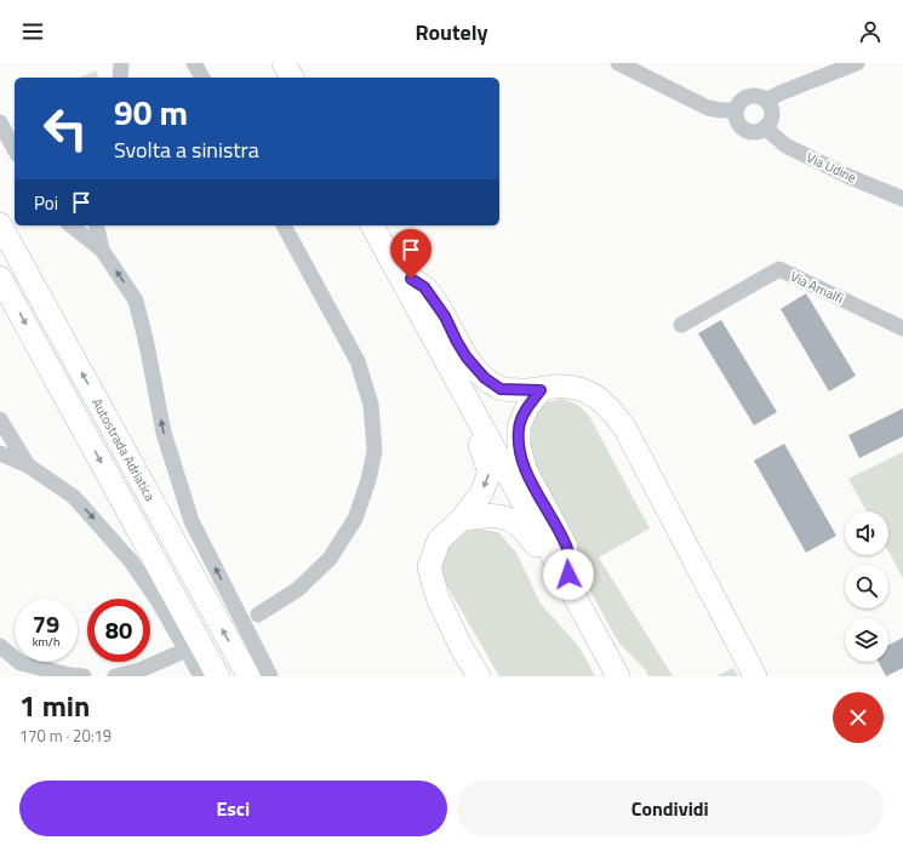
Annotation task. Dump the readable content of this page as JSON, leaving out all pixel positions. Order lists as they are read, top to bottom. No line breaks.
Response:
{"streets":{"highway":["Autostrada Adriatica"],"street":["Via Udine","Via Amalfi"]},"page":{"header":"Routely","turn":["90 m","Svolta a sinistra"],"then":"Poi","speed":"79 km/h","limit":"80","heading":["1 min","170 m · 20:19"],"buttons":["Esci","Condividi"]}}
